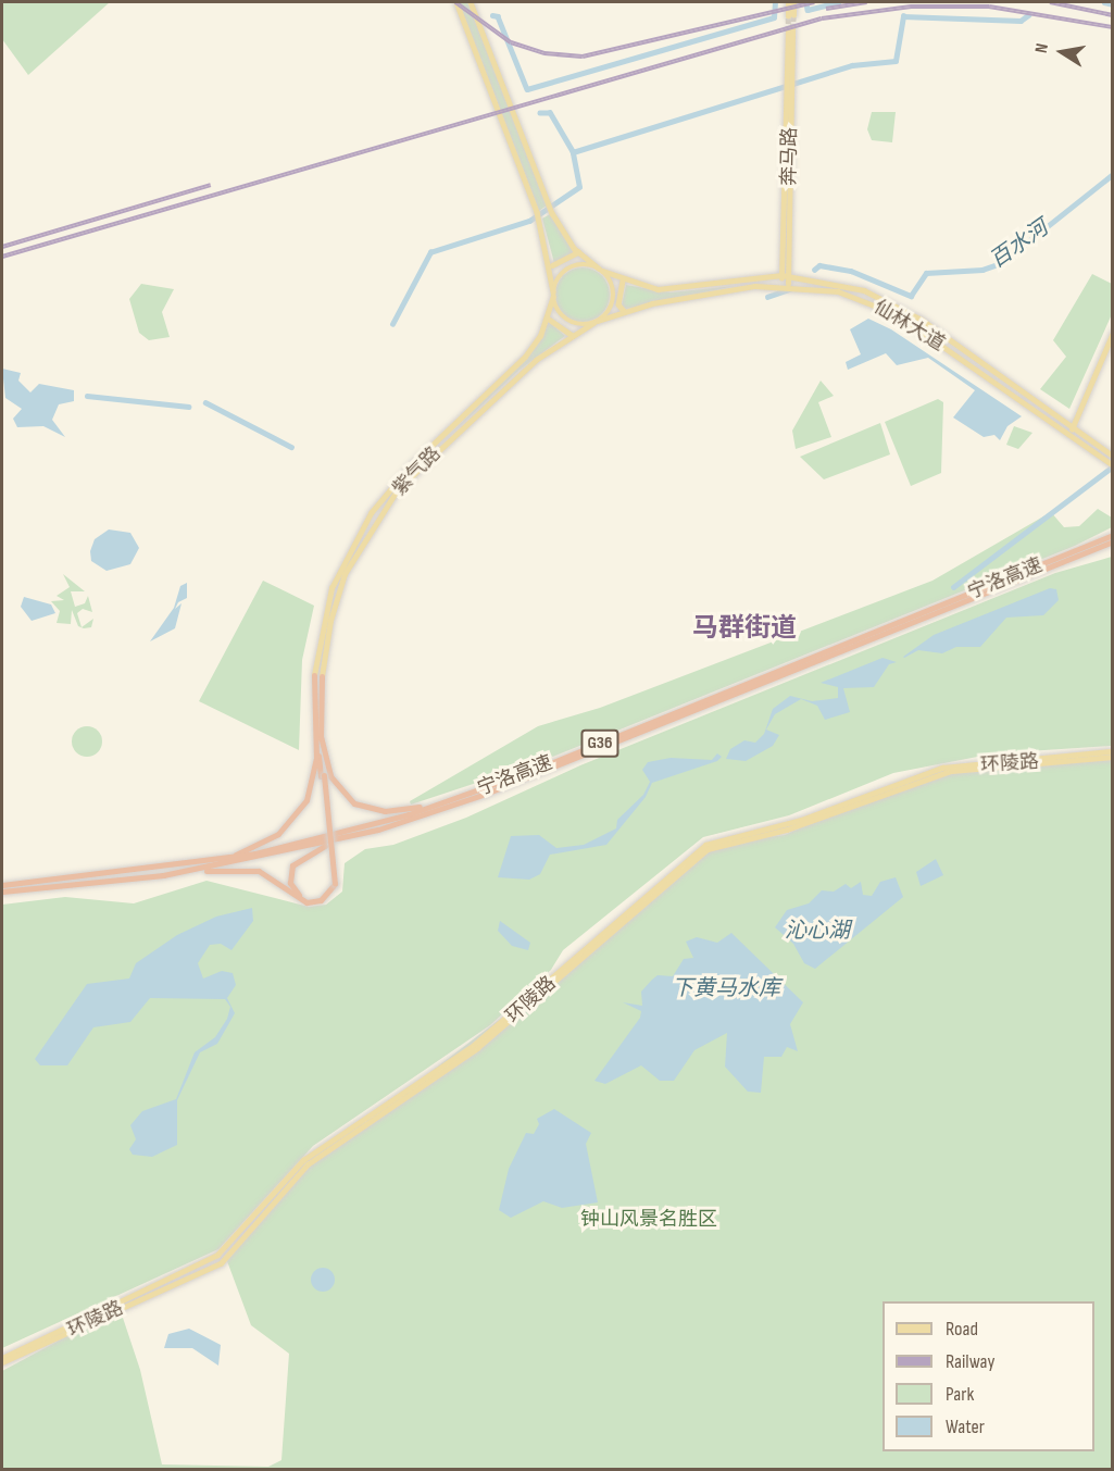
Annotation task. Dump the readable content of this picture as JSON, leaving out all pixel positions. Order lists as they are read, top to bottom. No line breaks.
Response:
{"streets":{"highway":["宁洛高速","G36"],"main road":["奔马路","仙林大道","紫气路","环陵路"]},"crossings":[["奔马路","仙林大道"],["仙林大道","紫气路"]],"districts":["马群街道"],"water":["百水河","沁心湖","下黄马水库"],"parks":["钟山风景名胜区"],"legend":["Road","Railway","Park","Water"],"north":"left"}
